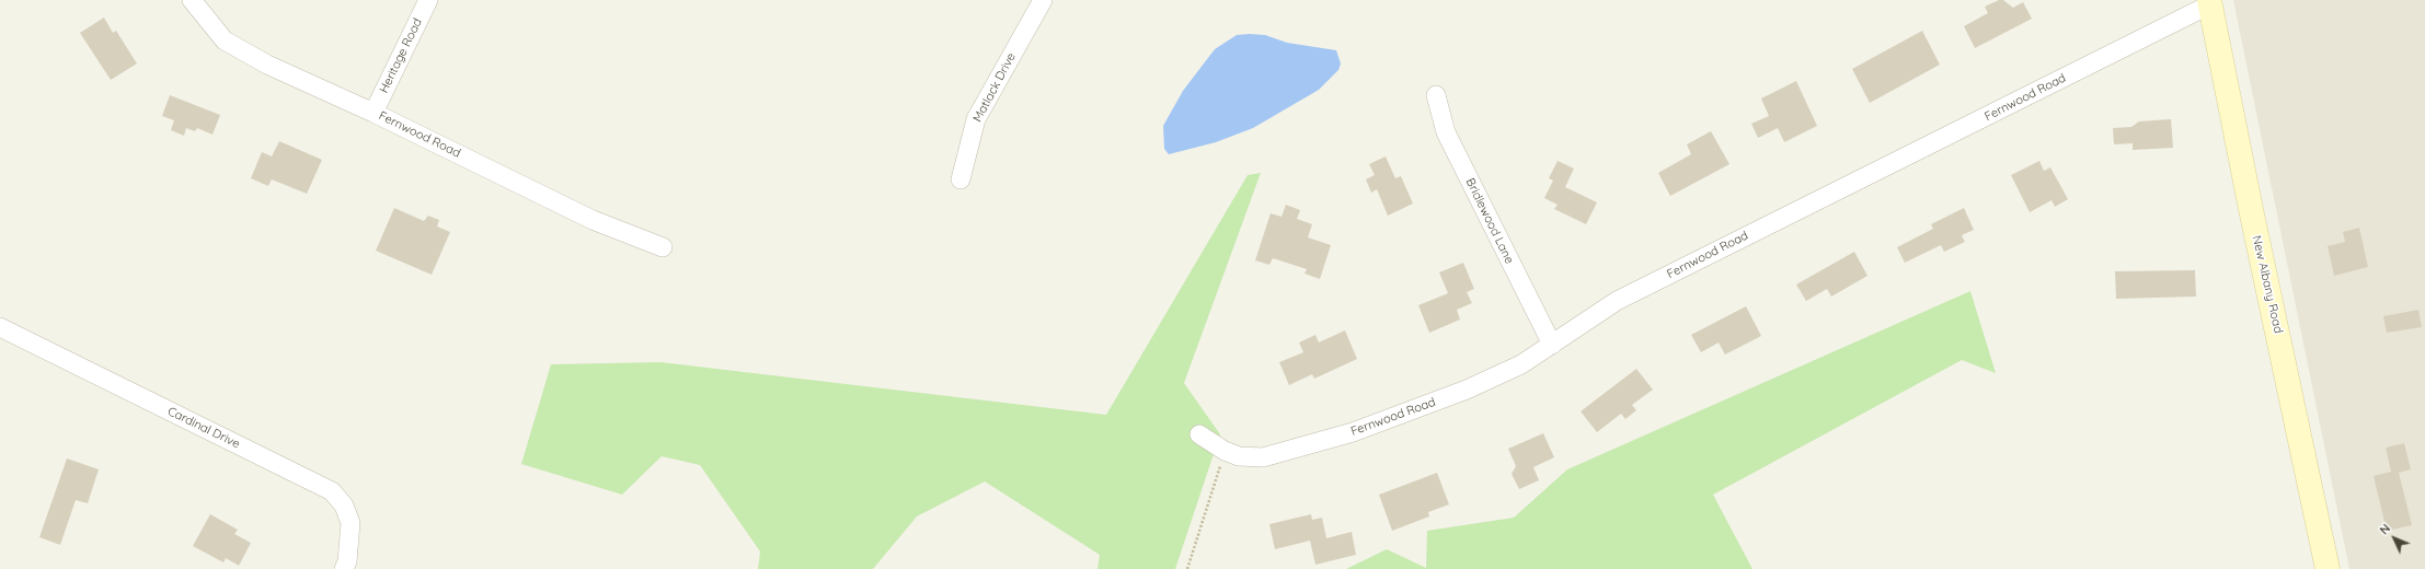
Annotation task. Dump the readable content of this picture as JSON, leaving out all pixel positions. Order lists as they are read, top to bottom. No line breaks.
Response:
{"streets":{"main road":["New Albany Road"],"street":["Heritage Road","Matlack Drive","Fernwood Road","Bridlewood Lane","Cardinal Drive"]},"crossings":[["Heritage Road","Fernwood Road"],["Fernwood Road","Bridlewood Lane"],["Fernwood Road","New Albany Road"]],"north":"top left"}
